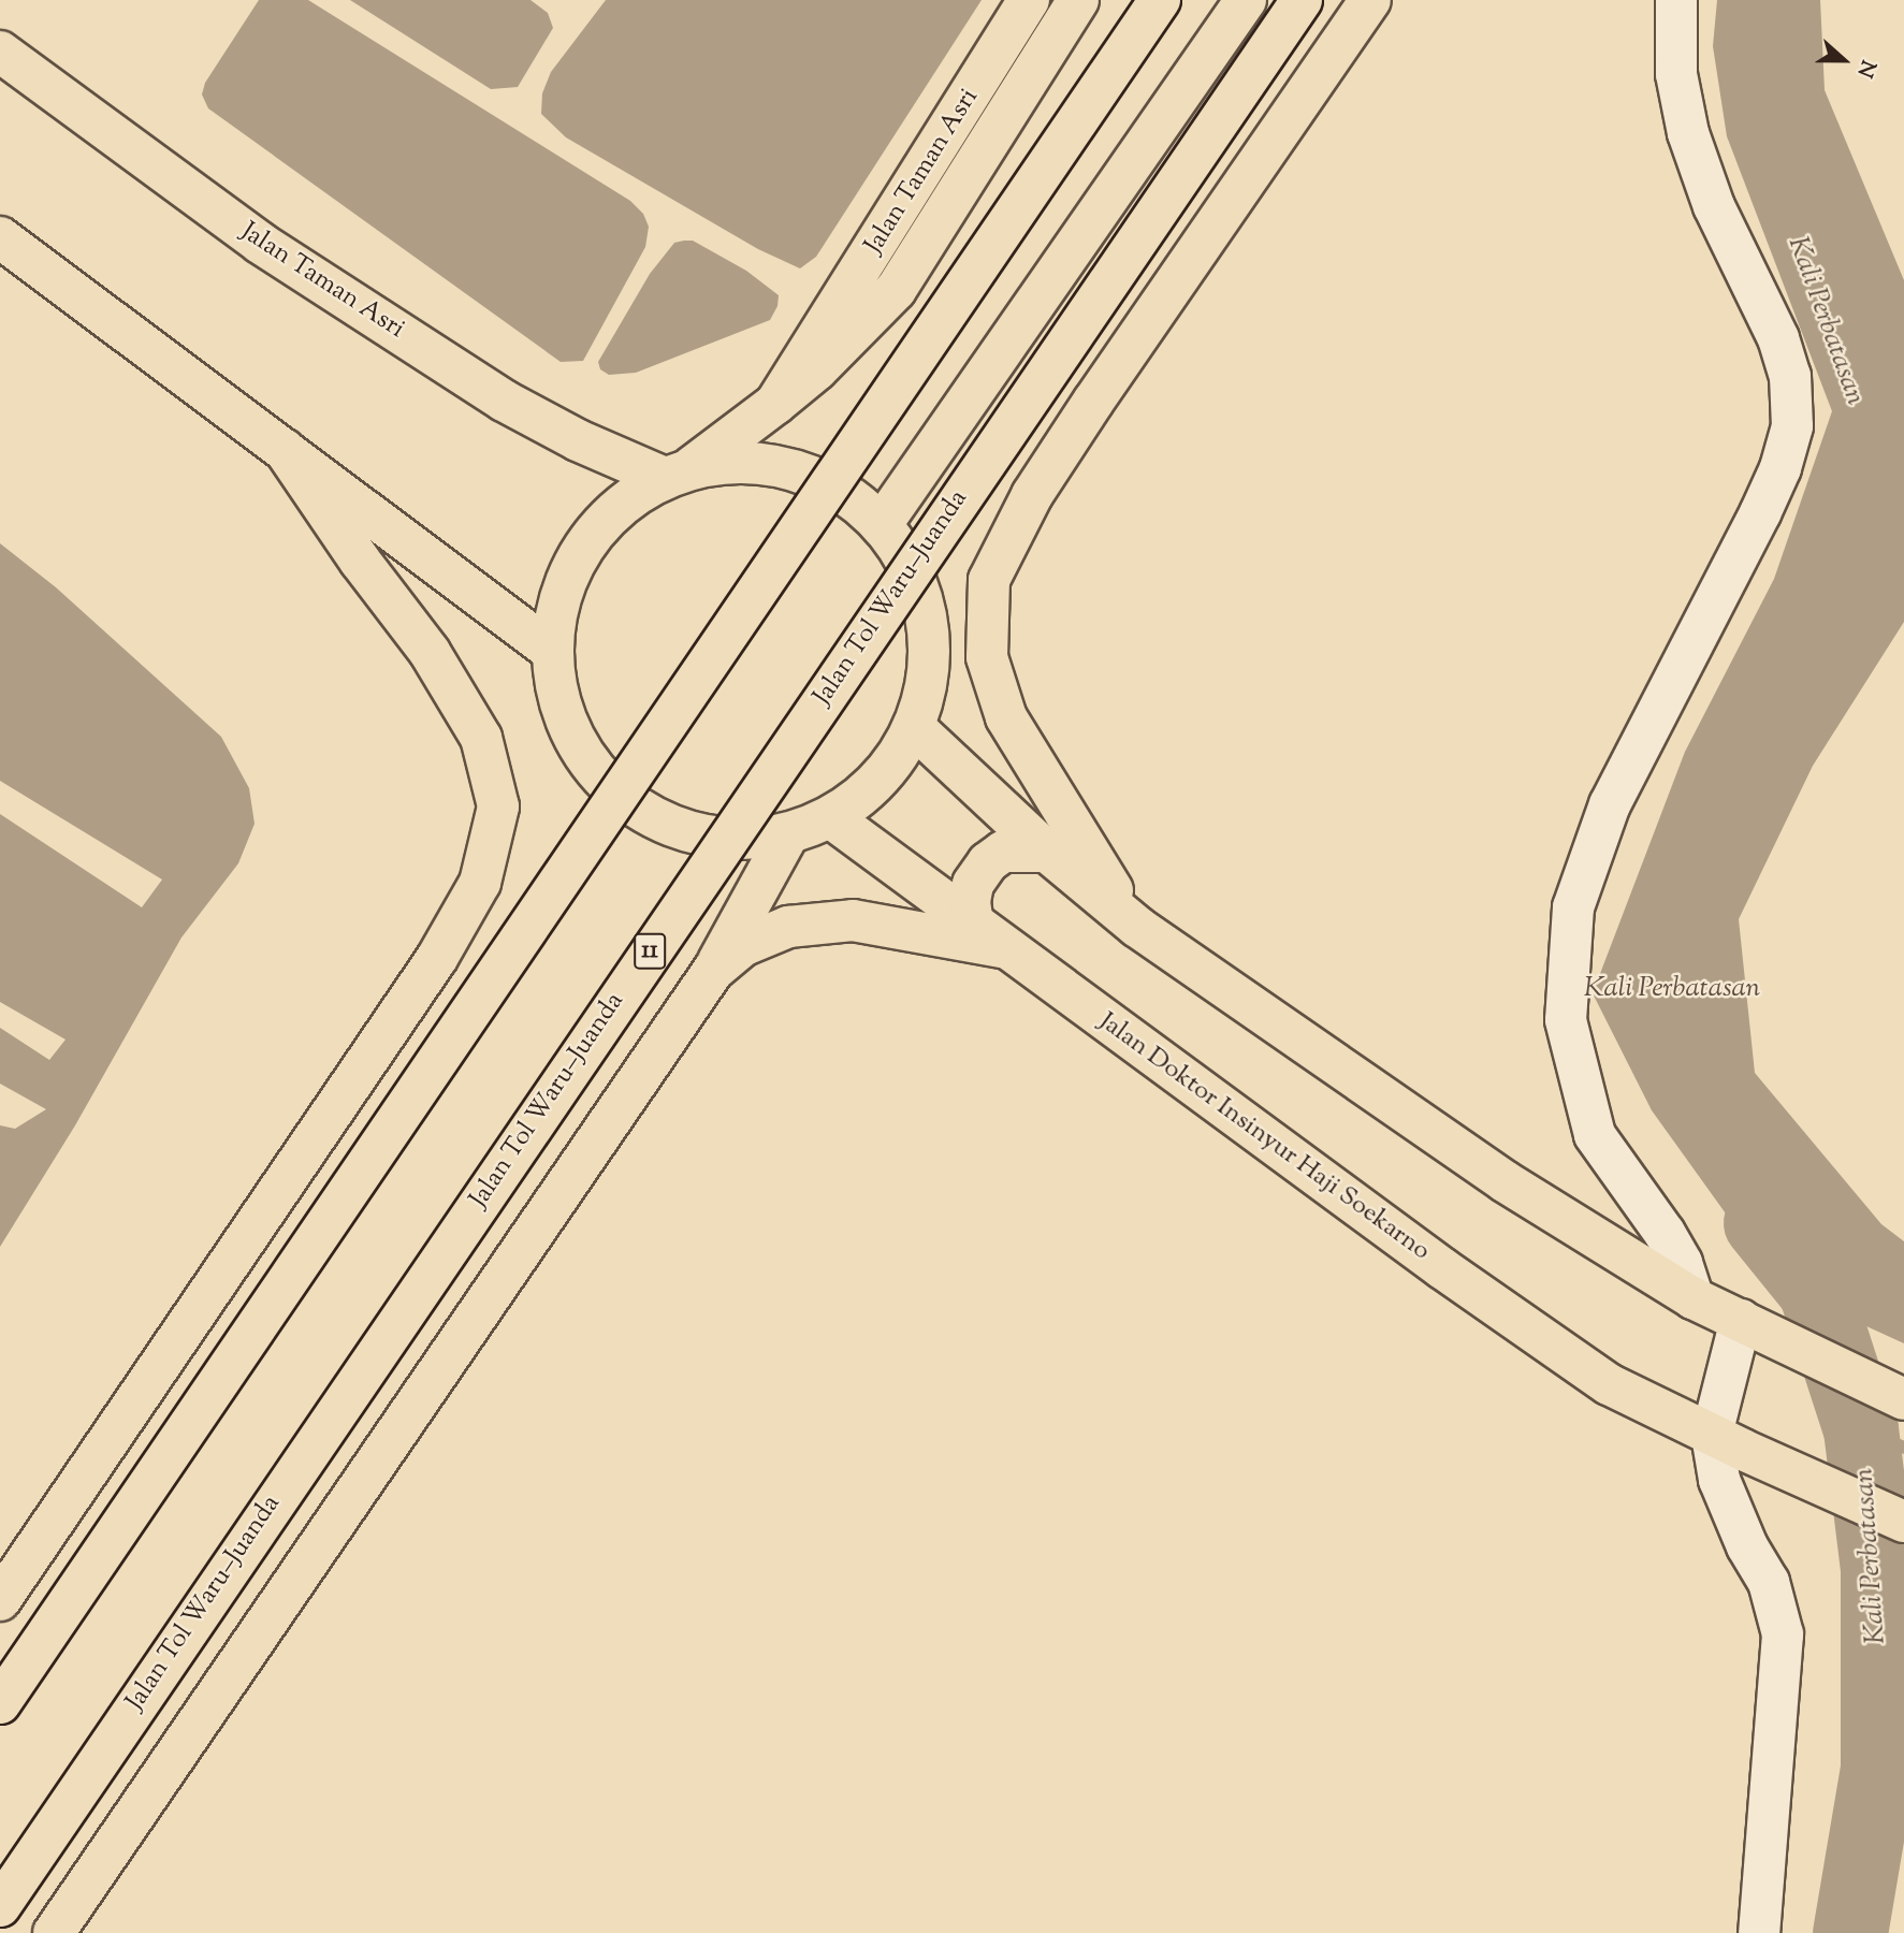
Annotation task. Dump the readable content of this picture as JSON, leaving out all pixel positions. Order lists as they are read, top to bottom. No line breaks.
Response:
{"streets":{"main road":["Jalan Taman Asri","Jalan Tol Waru–Juanda","11","Jalan Doktor Insinyur Haji Soekarno"]},"water":["Kali Perbatasan"],"north":"right"}
